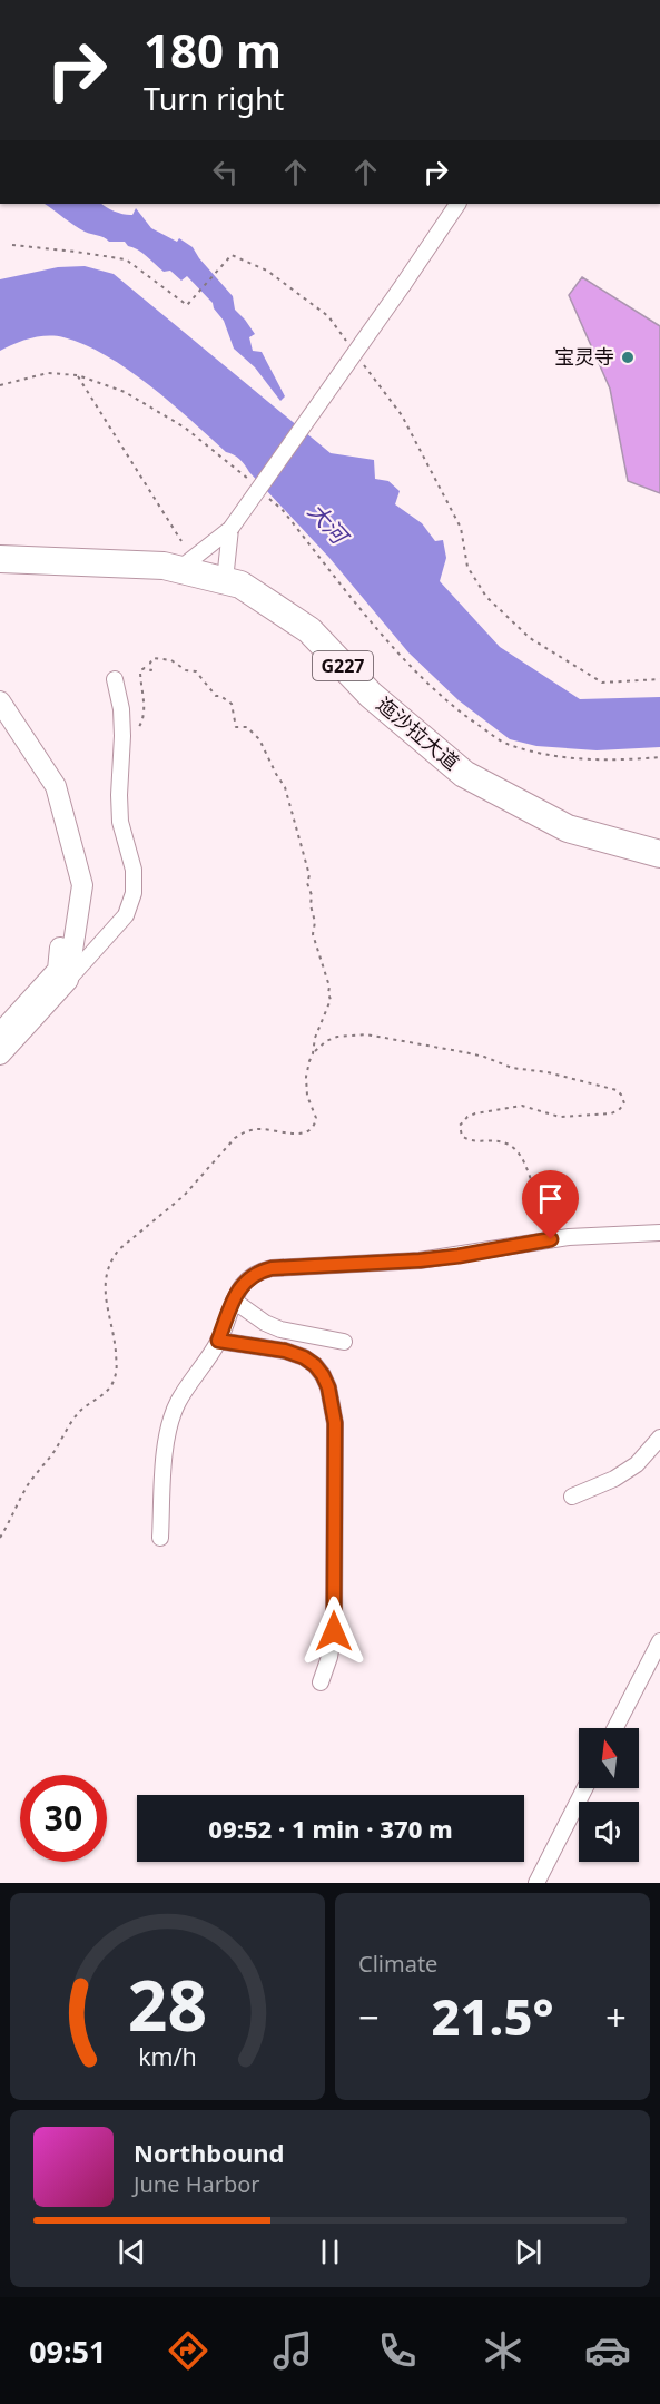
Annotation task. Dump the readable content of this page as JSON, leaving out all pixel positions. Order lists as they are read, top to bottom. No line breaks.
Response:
{"streets":{"highway":["G227","迤沙拉大道"]},"water":["大河"],"places":["宝灵寺"],"north":"top","page":{"turn":["180 m","Turn right"],"limit":"30","trip":"09:52 · 1 min · 370 m","tile":"Climate","heat":["−","21.5°","+"],"song":["Northbound","June Harbor"],"tabs":"09:51","gauge":["28","km/h"]}}
